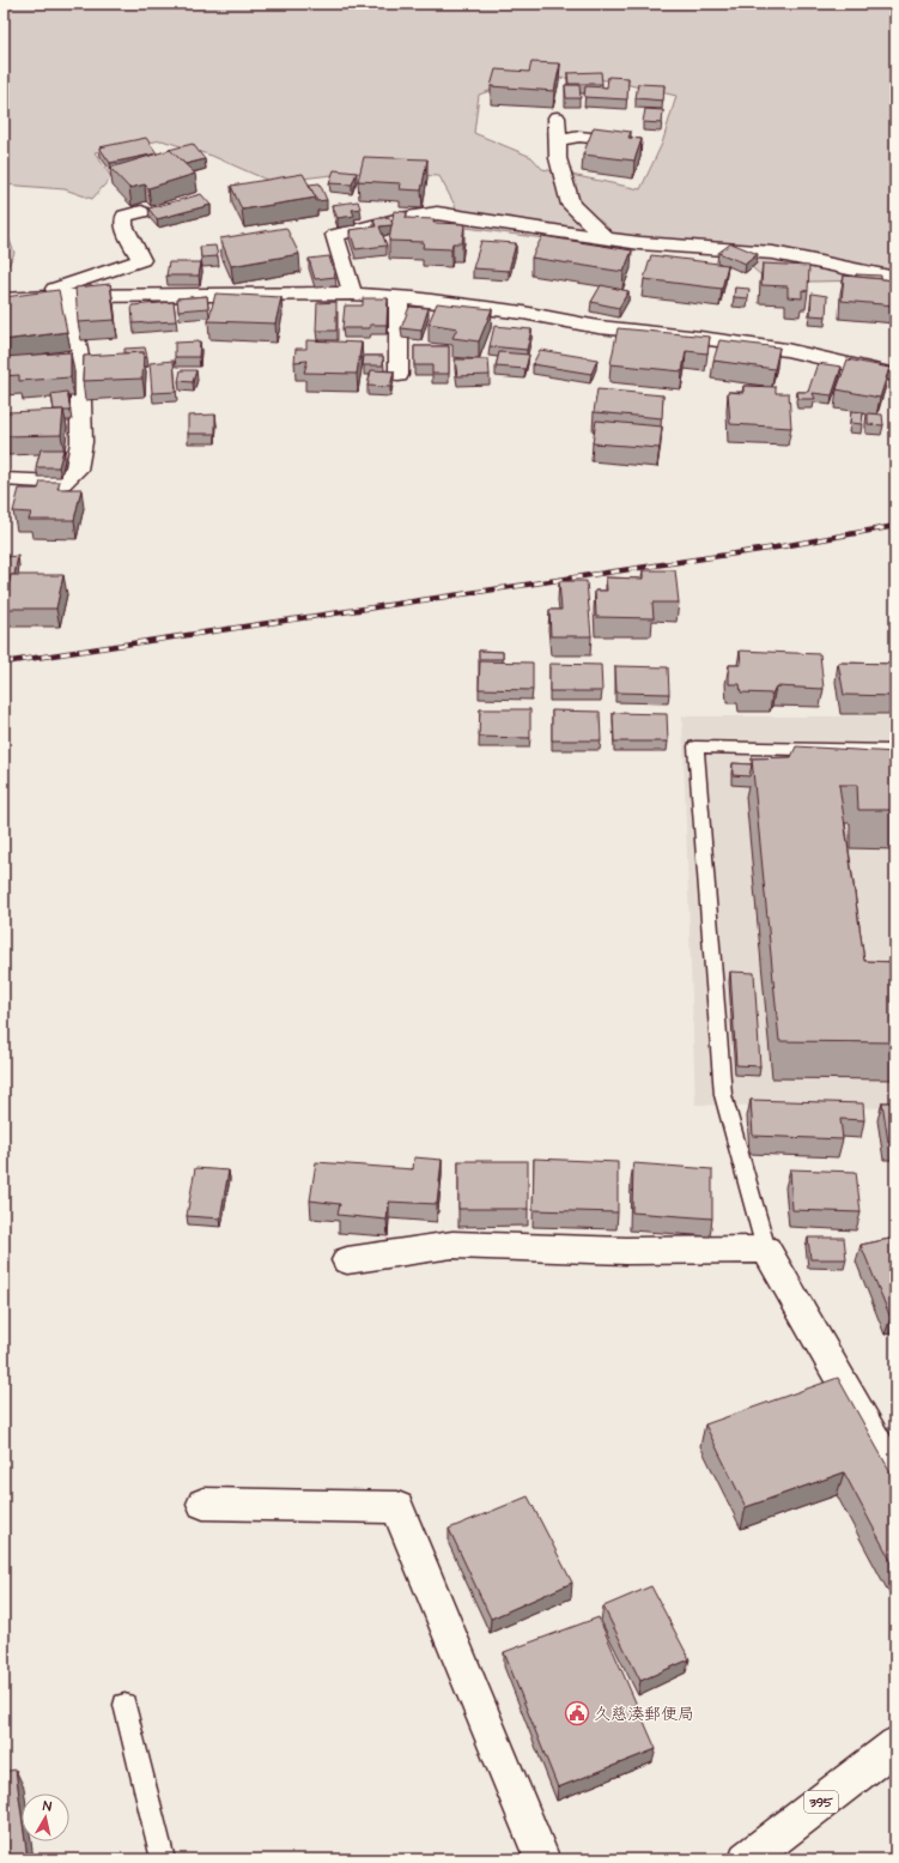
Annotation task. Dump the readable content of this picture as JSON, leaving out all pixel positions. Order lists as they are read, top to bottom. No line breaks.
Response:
{"streets":{"main road":["395"]},"places":{"public building":["久慈湊郵便局"]},"north":"top"}
